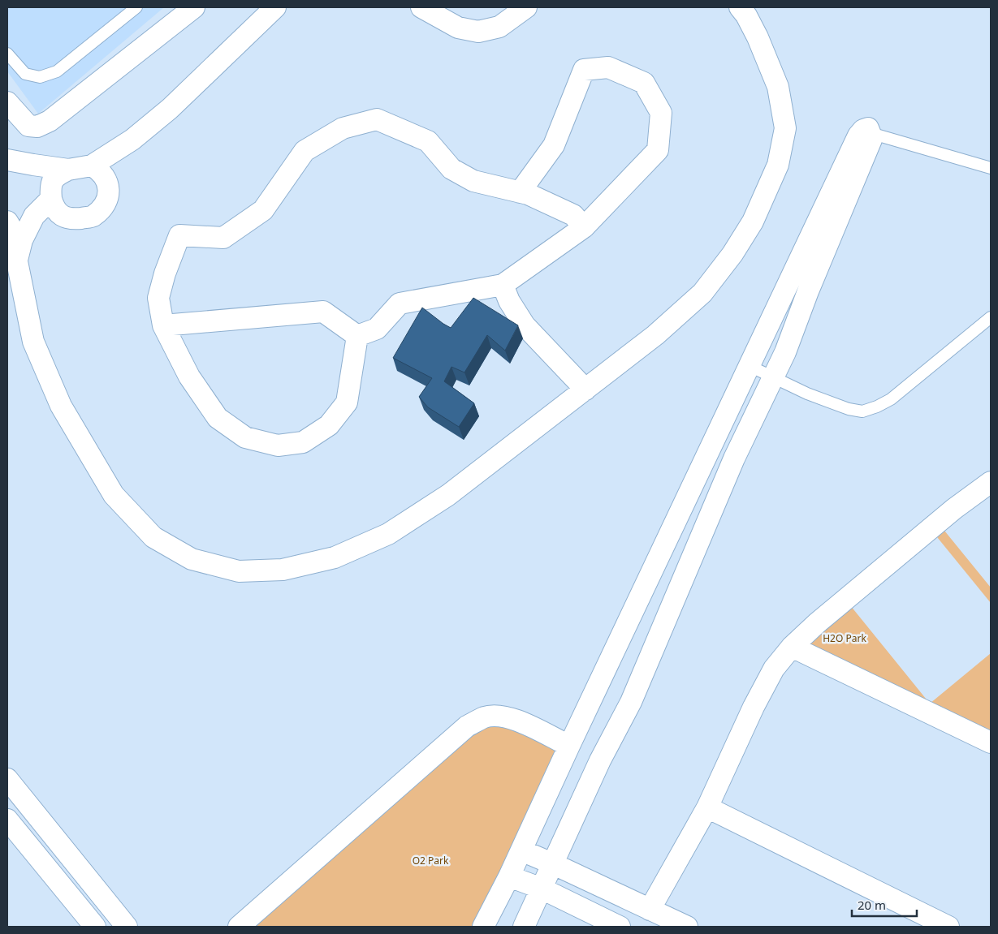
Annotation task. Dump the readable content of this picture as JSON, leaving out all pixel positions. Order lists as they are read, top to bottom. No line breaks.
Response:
{"parks":["H2O Park","O2 Park"],"scale_bar":"20 m"}
